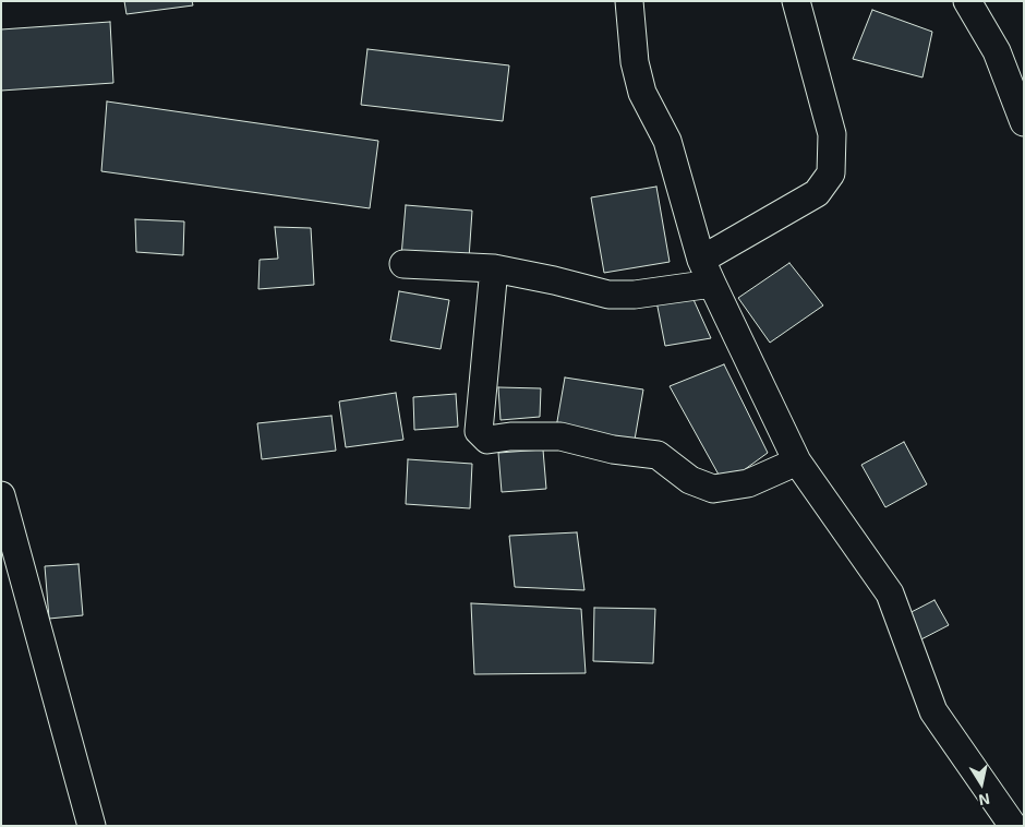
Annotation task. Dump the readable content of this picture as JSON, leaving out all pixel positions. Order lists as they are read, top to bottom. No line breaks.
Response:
{"north":"bottom"}
